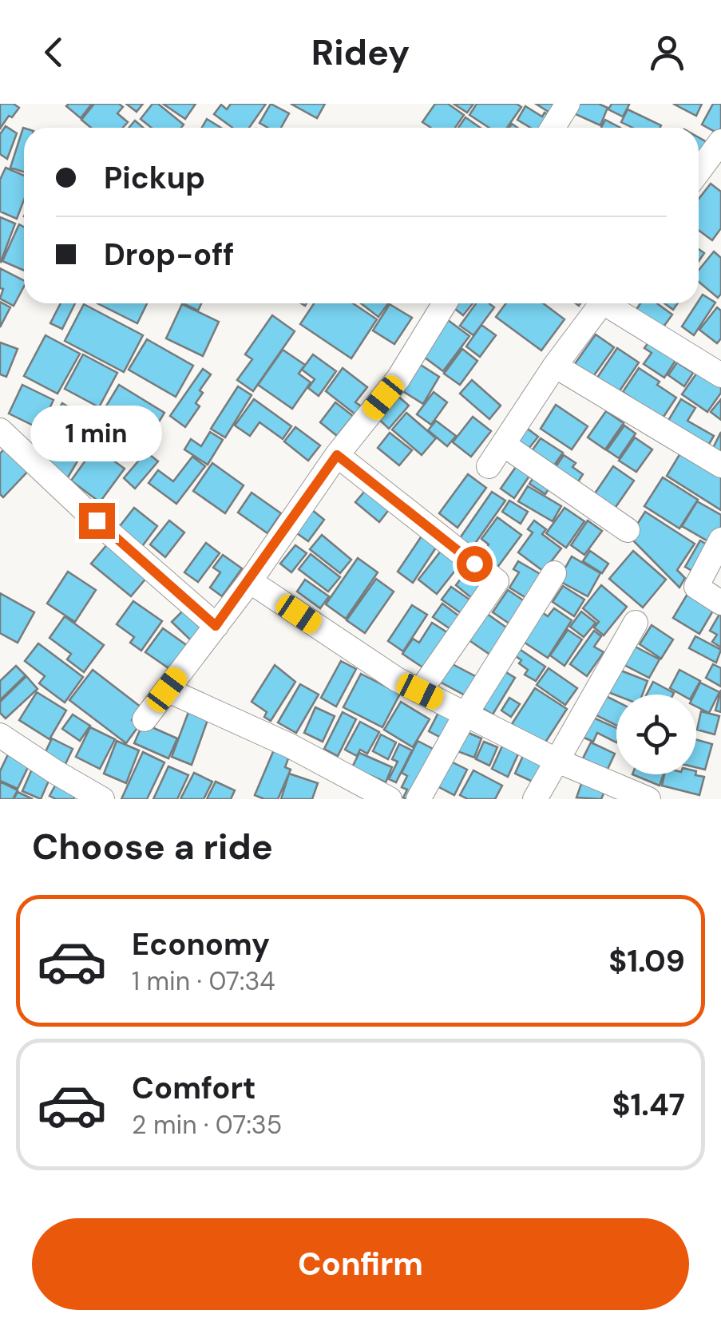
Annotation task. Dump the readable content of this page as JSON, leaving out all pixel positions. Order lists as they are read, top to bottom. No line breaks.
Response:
{"page":{"header":"Ridey","banner":["Pickup","Drop-off"],"bubble":"1 min","heading":"Choose a ride","list":[{"name":"Economy","note":"1 min · 07:34","value":"$1.09"},{"name":"Comfort","note":"2 min · 07:35","value":"$1.47"}],"buttons":"Confirm"}}
